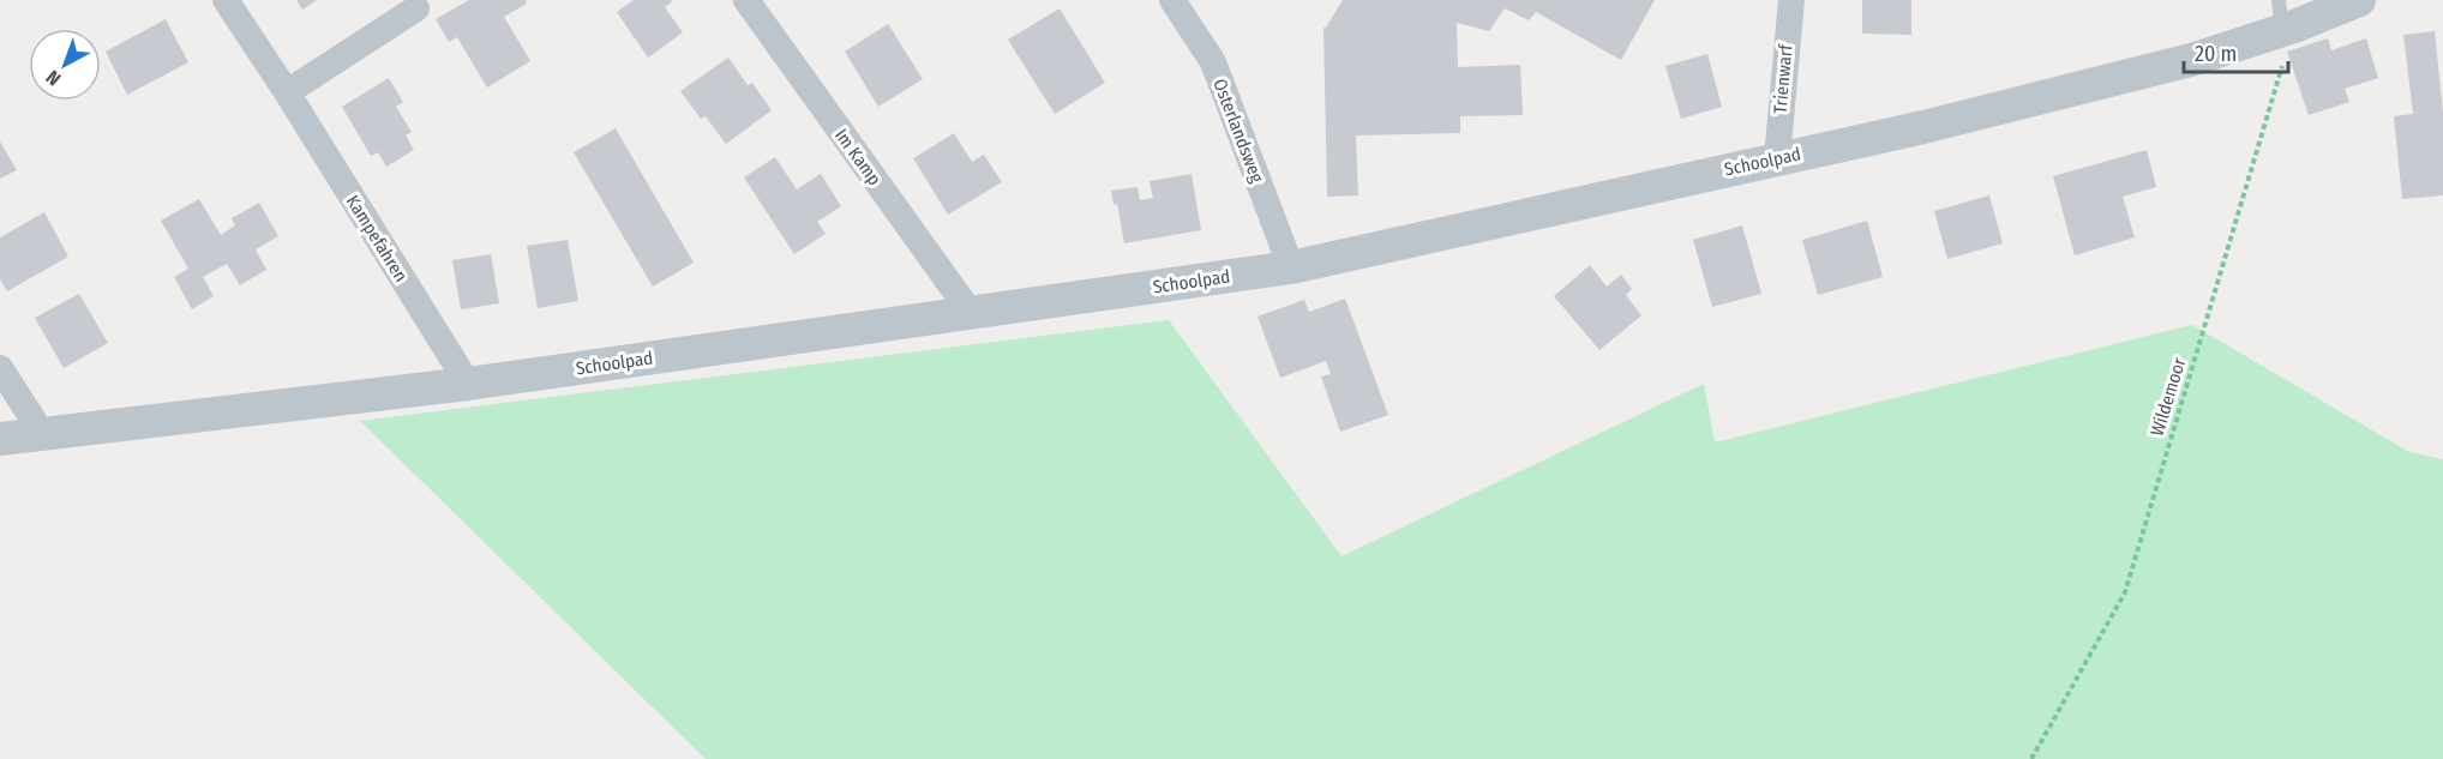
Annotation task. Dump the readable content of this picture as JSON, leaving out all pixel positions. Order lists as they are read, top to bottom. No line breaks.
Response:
{"streets":{"street":["Trienwarf","Osterlandsweg","Im Kamp","Schoolpad","Kampefahren"],"path":["Wildemoor"]},"crossings":[["Trienwarf","Schoolpad"],["Osterlandsweg","Schoolpad"],["Im Kamp","Schoolpad"],["Schoolpad","Kampefahren"],["Schoolpad","Wildemoor"]],"scale_bar":"20 m","north":"bottom left"}
